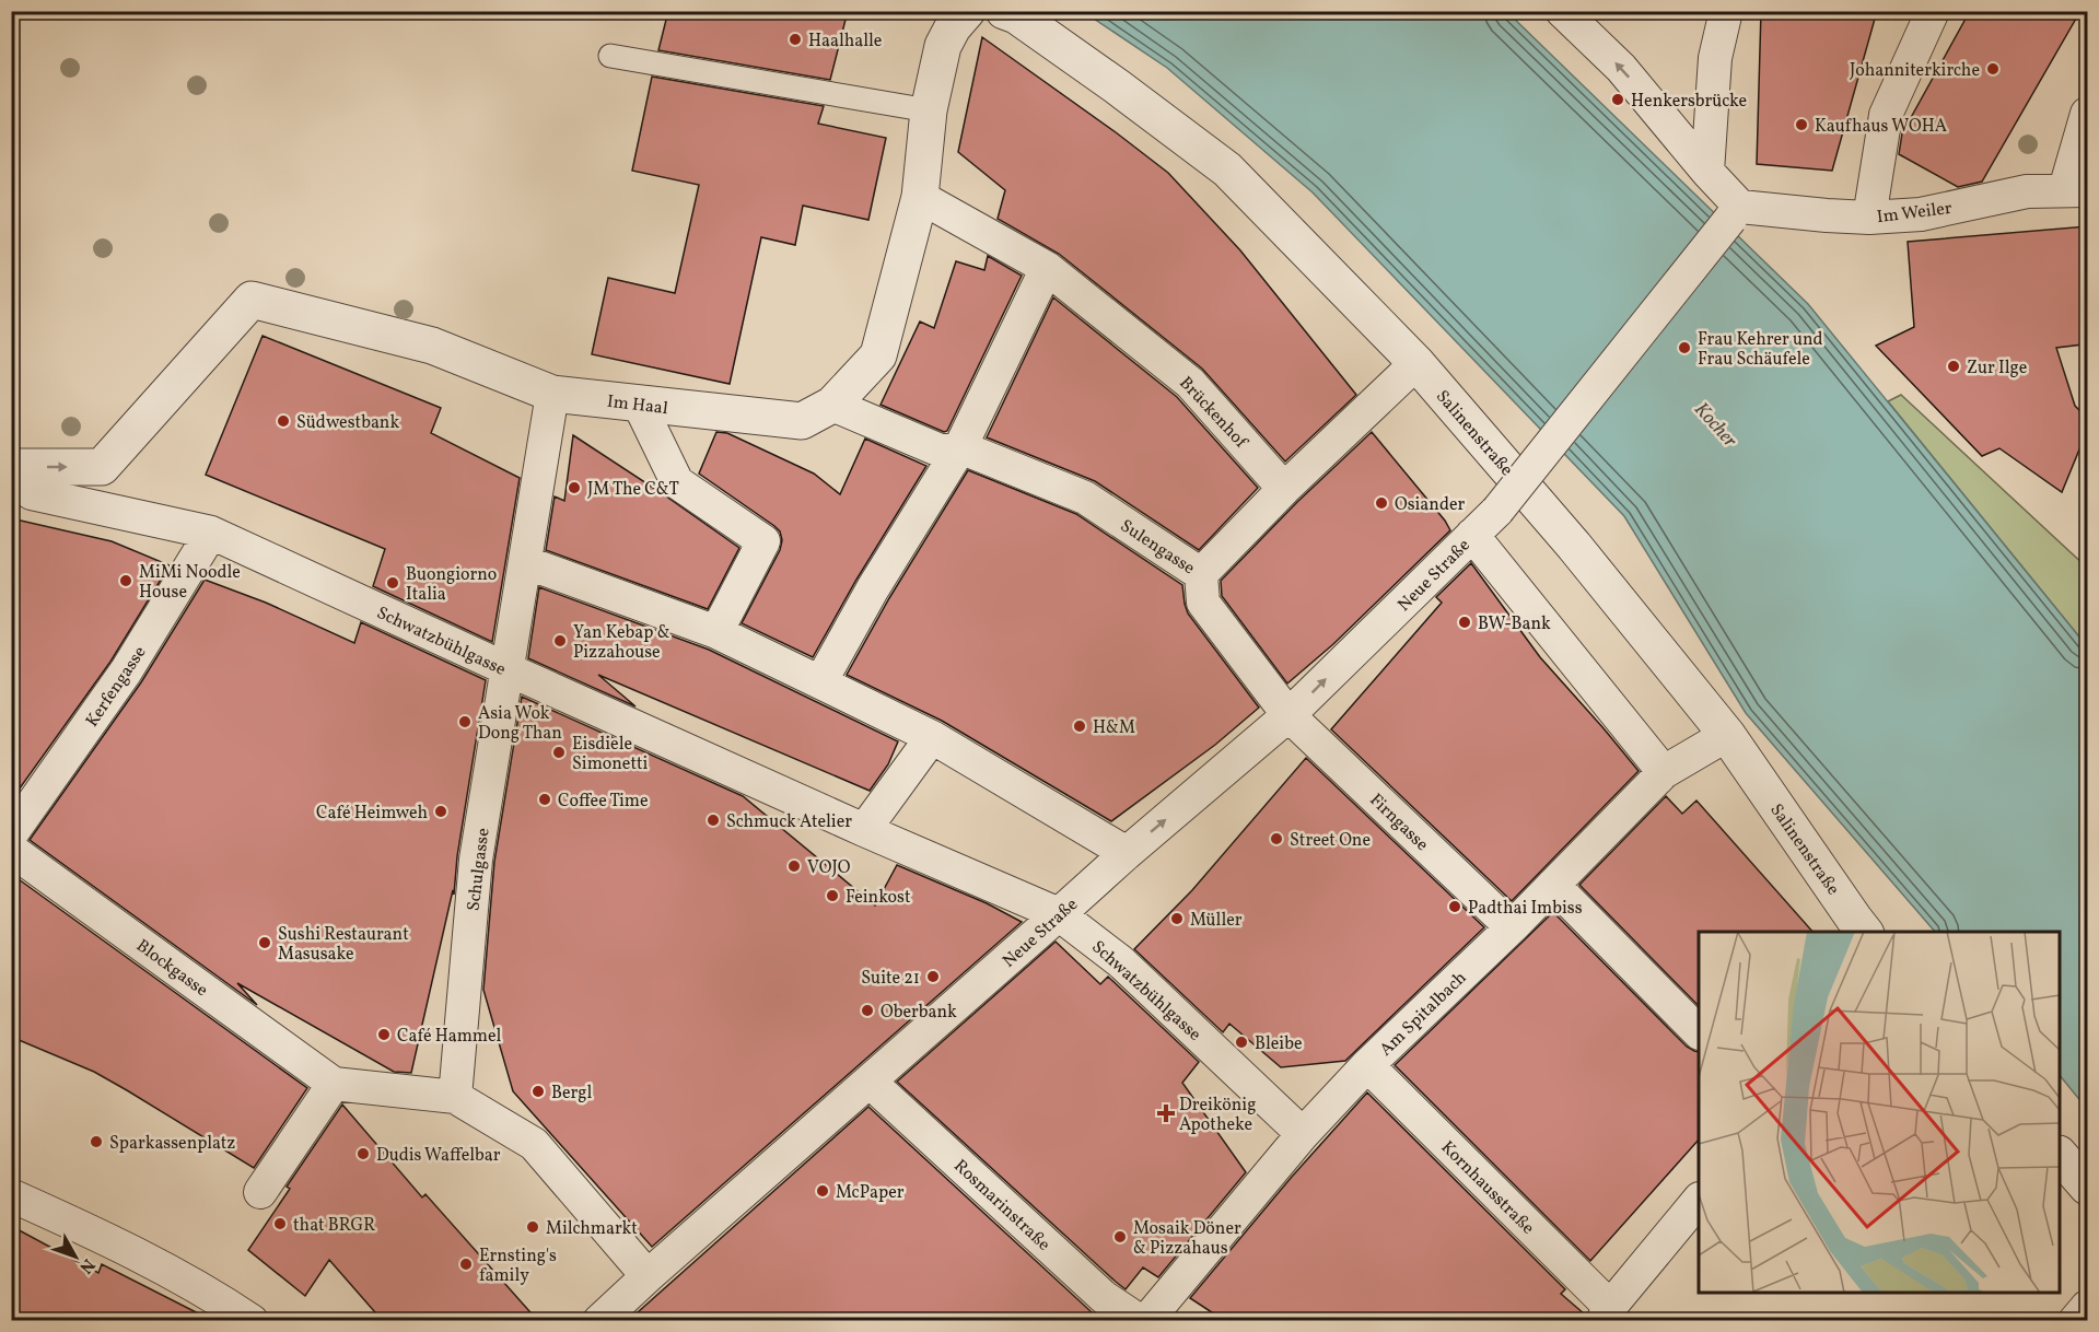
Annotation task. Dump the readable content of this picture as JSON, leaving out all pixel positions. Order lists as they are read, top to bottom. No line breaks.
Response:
{"streets":{"street":["Im Weiler","Im Haal","Brückenhof","Salinenstraße","Sulengasse","Neue Straße","Schwatzbühlgasse","Kerfengasse","Firngasse","Schulgasse","Blockgasse","Am Spitalbach","Kornhausstraße","Rosmarinstraße"]},"crossings":[["Im Weiler","Neue Straße"],["Im Haal","Brückenhof"],["Im Haal","Sulengasse"],["Im Haal","Schulgasse"],["Salinenstraße","Am Spitalbach"],["Sulengasse","Neue Straße"],["Sulengasse","Firngasse"],["Neue Straße","Schwatzbühlgasse"],["Neue Straße","Firngasse"],["Neue Straße","Am Spitalbach"],["Neue Straße","Rosmarinstraße"],["Schwatzbühlgasse","Kerfengasse"],["Schwatzbühlgasse","Schulgasse"],["Schwatzbühlgasse","Am Spitalbach"],["Firngasse","Am Spitalbach"],["Am Spitalbach","Kornhausstraße"]],"one_way":["Im Haal"],"water":["Kocher"],"places":{"other":["Haalhalle","Johanniterkirche","Henkersbrücke","Kaufhaus WOHA","Frau Kehrer und Frau Schäufele","Zur Ilge","Südwestbank","JM The C&T","Osiander","MiMi Noodle House","Buongiorno Italia","BW-Bank","Yan Kebap & Pizzahouse","Asia Wok Dong Than","H&M","Eisdiele Simonetti","Coffee Time","Café Heimweh","Schmuck Atelier","Street One","VOJO","Feinkost","Padthai Imbiss","Müller","Sushi Restaurant Masusake","Suite 21","Oberbank","Café Hammel","Bleibe","Bergl","Sparkassenplatz","Dudis Waffelbar","McPaper","that BRGR","Milchmarkt","Mosaik Döner & Pizzahaus","Ernsting's family"],"health":["Dreikönig Apotheke"]},"north":"bottom right"}
